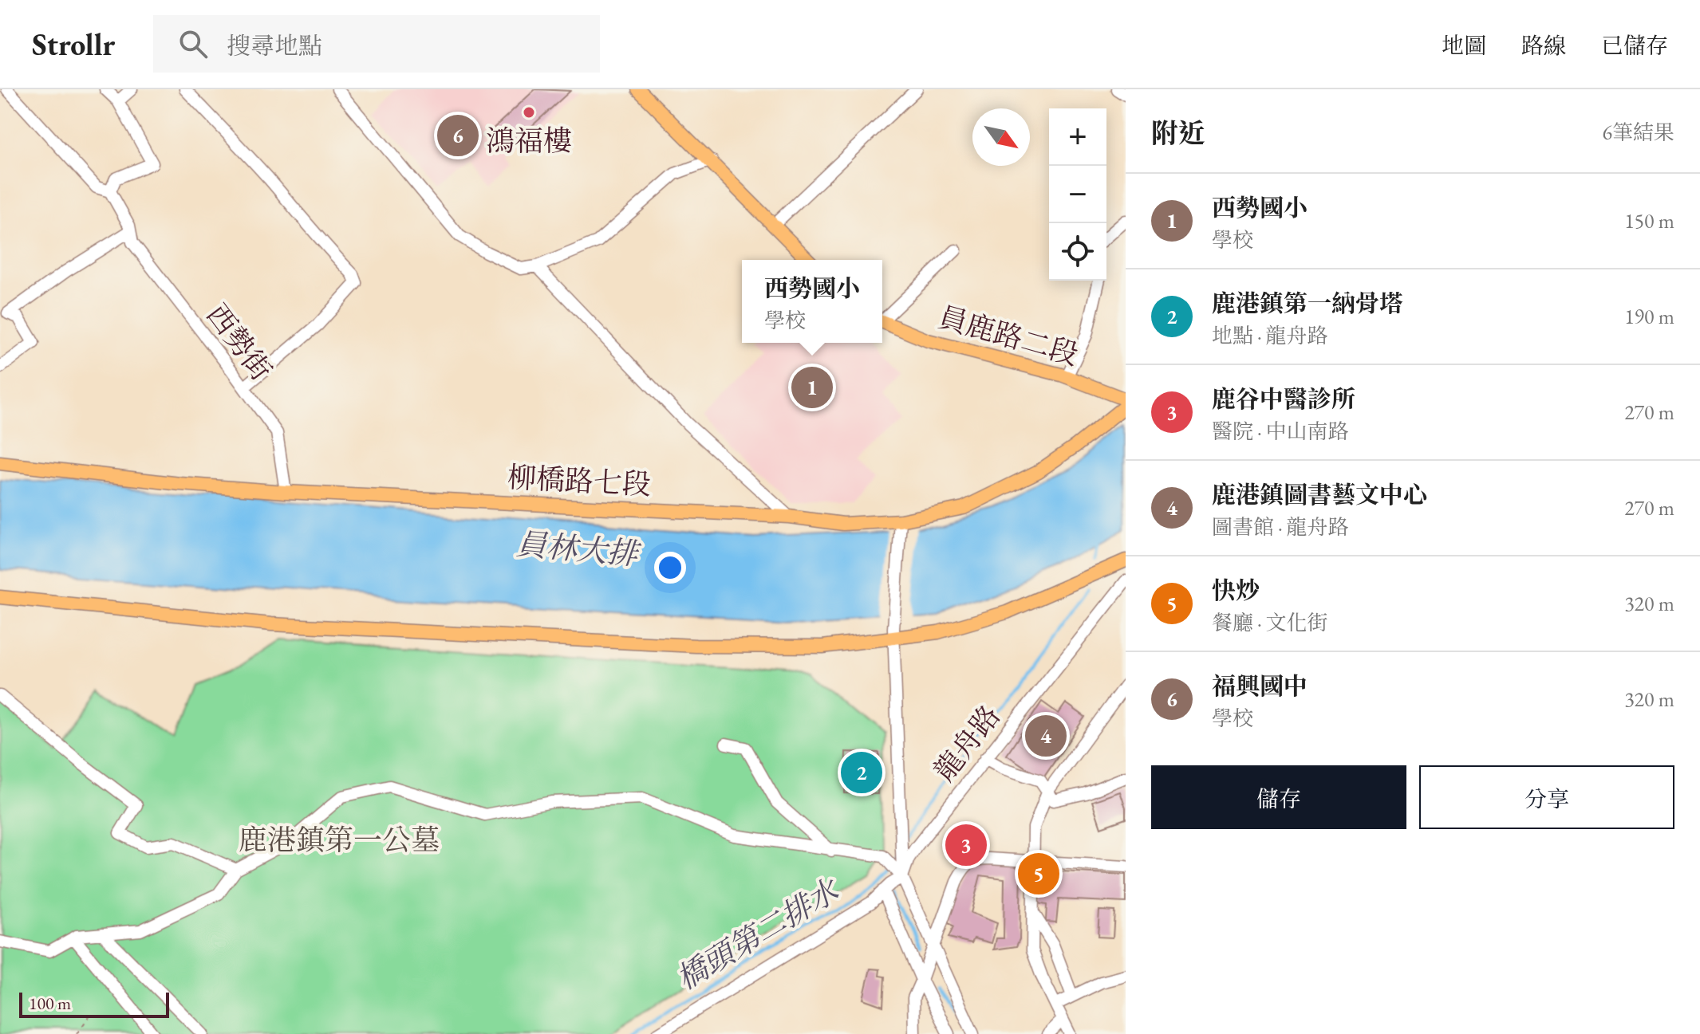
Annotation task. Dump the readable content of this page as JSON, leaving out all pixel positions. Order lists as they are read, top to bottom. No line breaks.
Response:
{"streets":{"main road":["員鹿路二段","柳橋路七段"],"street":["西勢街","龍舟路"]},"crossings":[["西勢街","柳橋路七段"]],"water":["員林大排","橋頭第二排水"],"parks":["鹿港鎮第一公墓"],"places":["鴻福樓"],"scale_bar":"100 m","north":"bottom right","page":{"header":"Strollr","search":"搜尋地點","nav":["地圖","路線","已儲存"],"heading":["附近","6筆結果"],"map_buttons":["+","−"],"pins":["6","1","4","2","3","5"],"list":[{"mark":"1","name":"西勢國小","note":"學校","value":"150 m"},{"mark":"2","name":"鹿港鎮第一納骨塔","note":"地點 · 龍舟路","value":"190 m"},{"mark":"3","name":"鹿谷中醫診所","note":"醫院 · 中山南路","value":"270 m"},{"mark":"4","name":"鹿港鎮圖書藝文中心","note":"圖書館 · 龍舟路","value":"270 m"},{"mark":"5","name":"快炒","note":"餐廳 · 文化街","value":"320 m"},{"mark":"6","name":"福興國中","note":"學校","value":"320 m"}],"popup":["西勢國小","學校"],"buttons":["儲存","分享"],"scale":"100 m"}}
